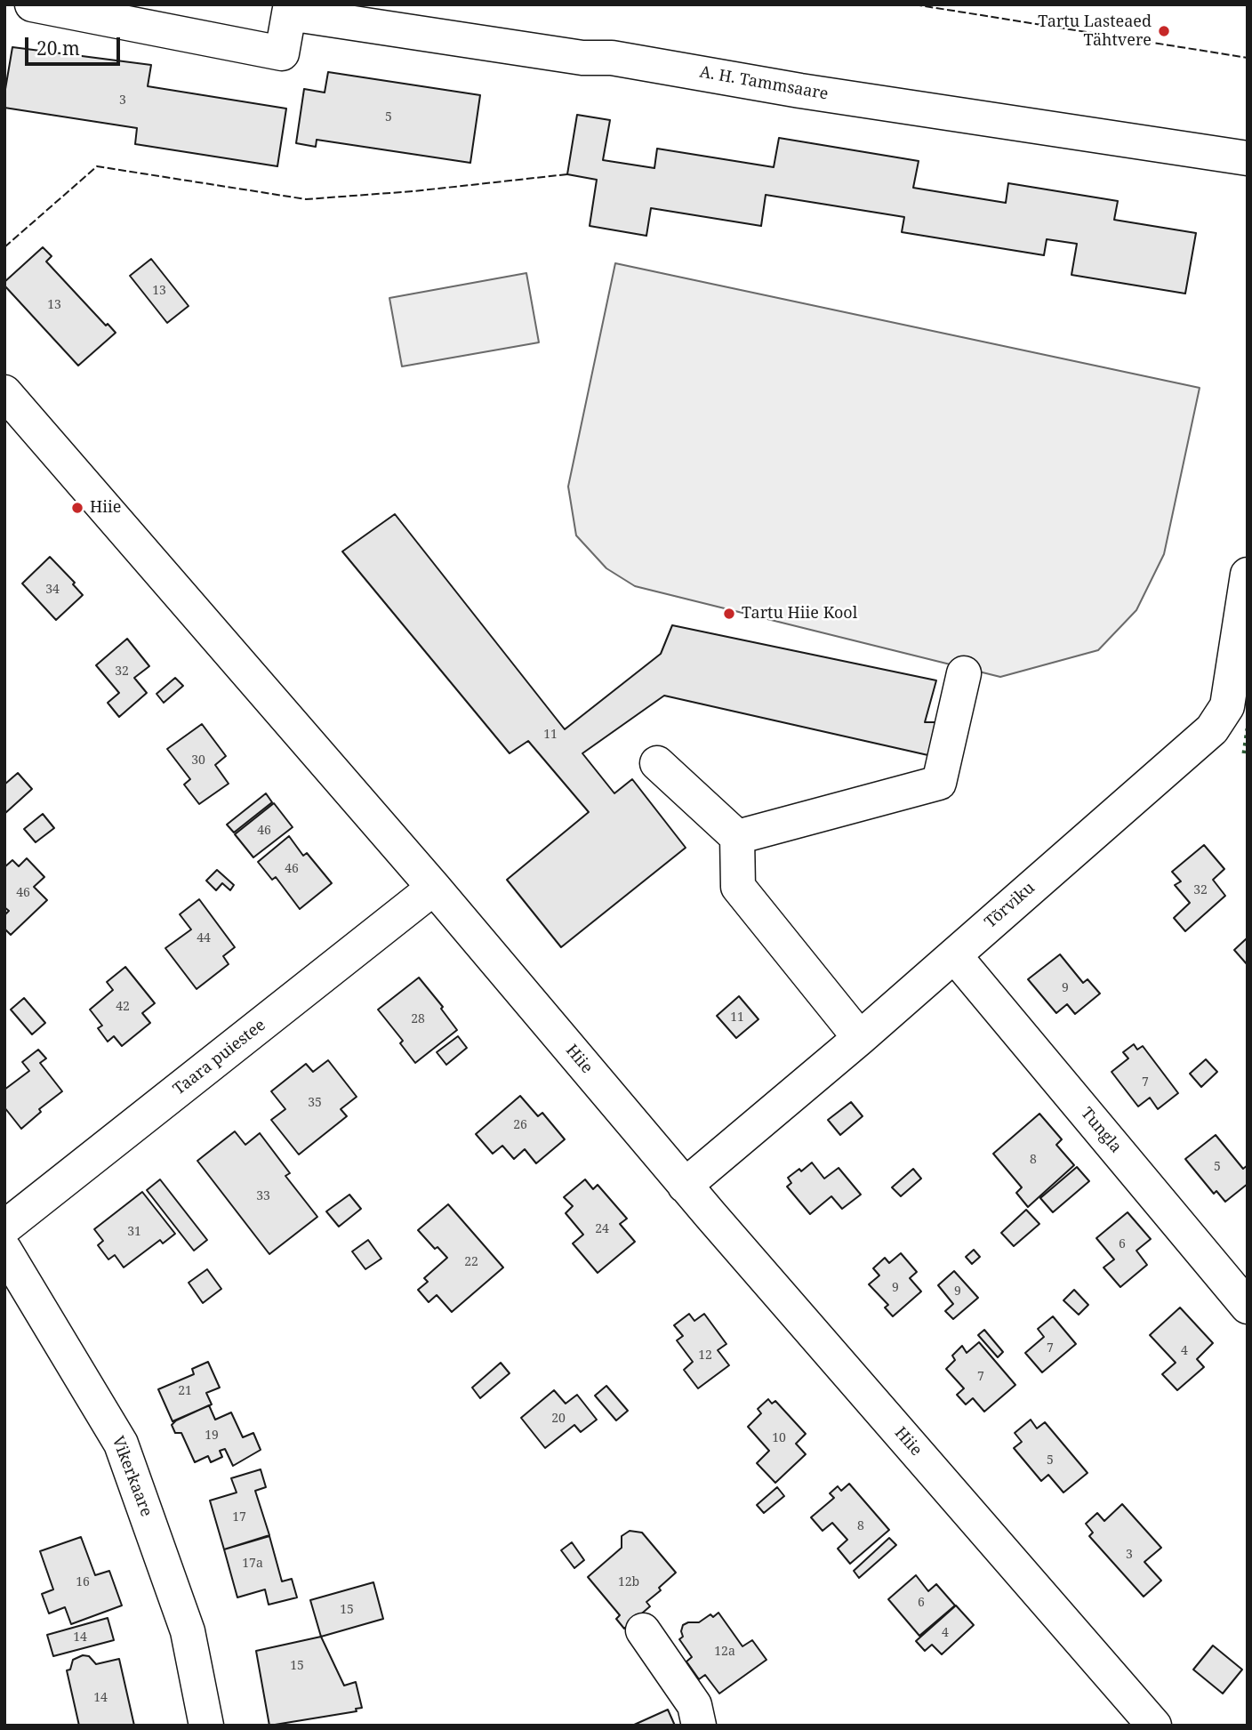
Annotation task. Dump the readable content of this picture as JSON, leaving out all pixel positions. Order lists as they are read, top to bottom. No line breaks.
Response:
{"streets":{"street":["A. H. Tammsaare","Tõrviku","Taara puiestee","Hiie","Tungla","Vikerkaare"]},"crossings":[["Tõrviku","Hiie"],["Tõrviku","Tungla"],["Taara puiestee","Hiie"]],"places":["Tartu Lasteaed Tähtvere","Hiie","Tartu Hiie Kool"],"house_numbers":["3","5","13","13","34","32","11","30","46","46","32","46","44","9","42","11","28","7","35","26","8","5","33","24","31","6","22","9","9","7","4","12","7","21","20","19","10","5","17","8","3","17a","16","12b","6","15","4","14","12a","15","14"],"scale_bar":"20 m"}
